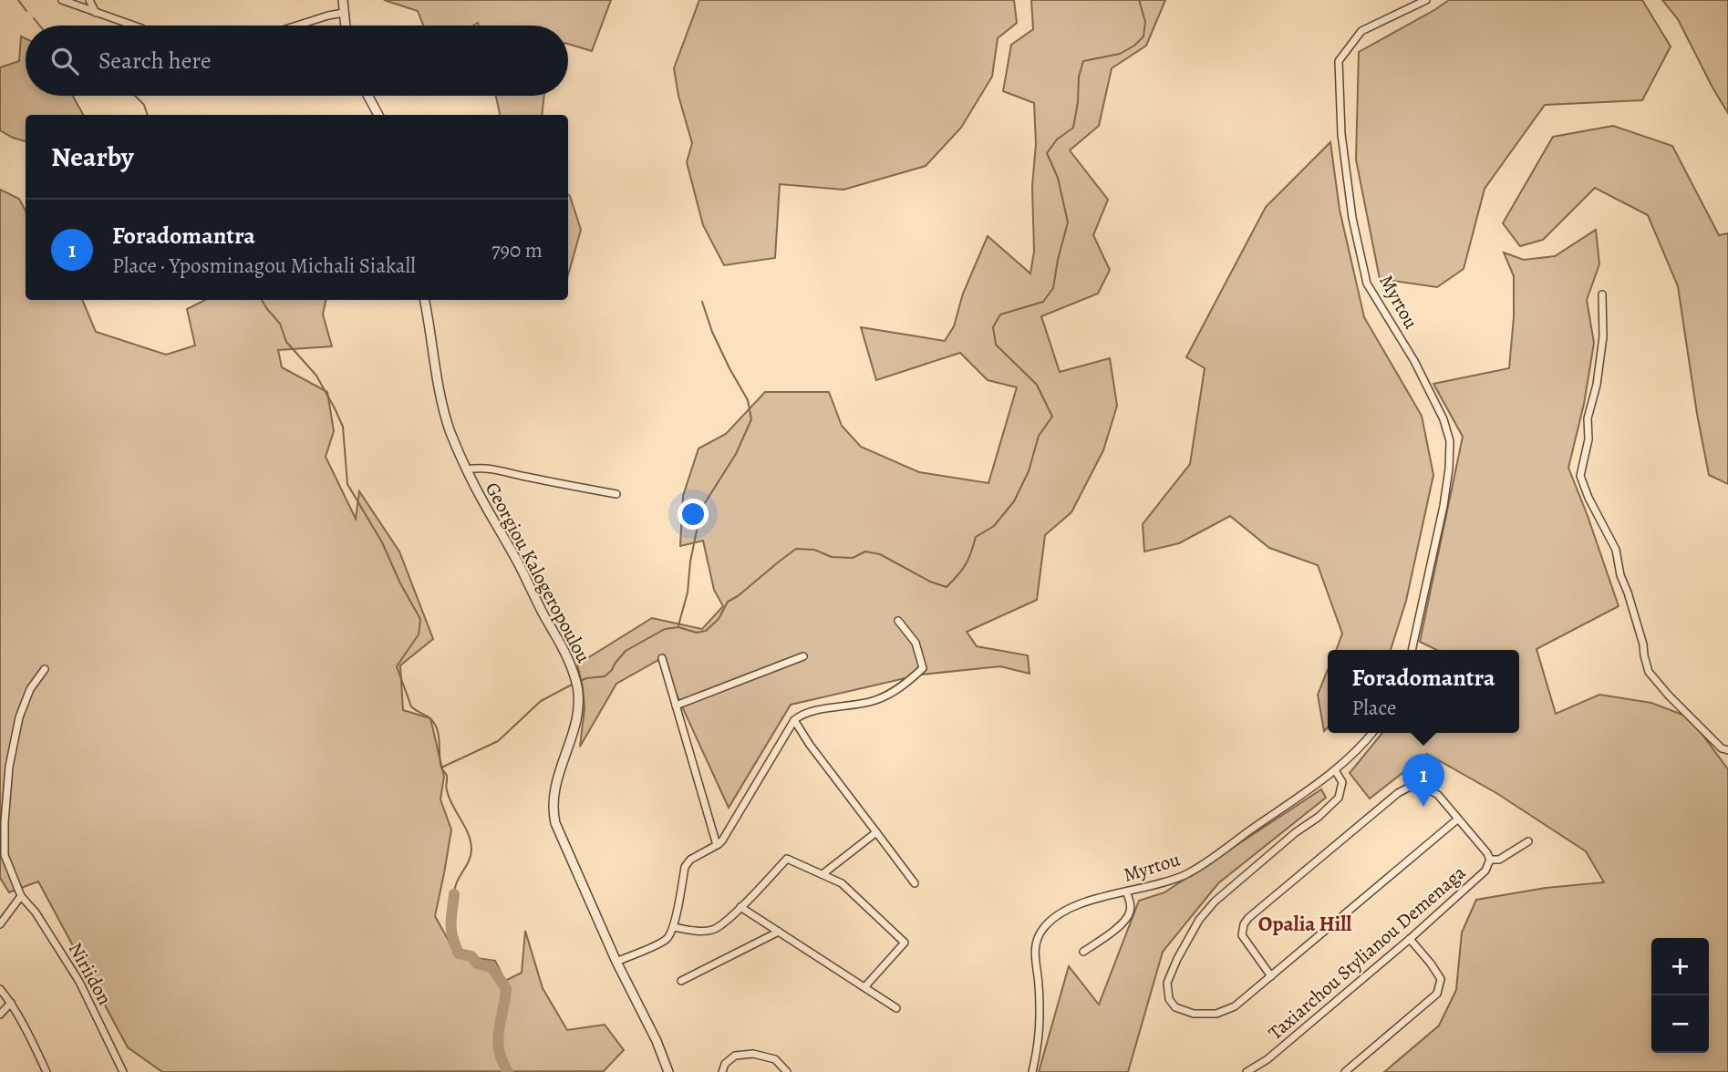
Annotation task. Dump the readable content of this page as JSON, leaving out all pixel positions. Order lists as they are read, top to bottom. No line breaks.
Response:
{"streets":{"street":["Myrtou","Georgiou Kalogeropoulou","Taxiarchou Stylianou Demenaga","Niriidon"]},"districts":["Opalia Hill"],"page":{"search":"Search here","heading":"Nearby","list":[{"mark":"1","name":"Foradomantra","note":"Place · Yposminagou Michali Siakall","value":"790 m"}],"popup":["Foradomantra","Place"],"pins":"1","map_buttons":["+","−"]}}
